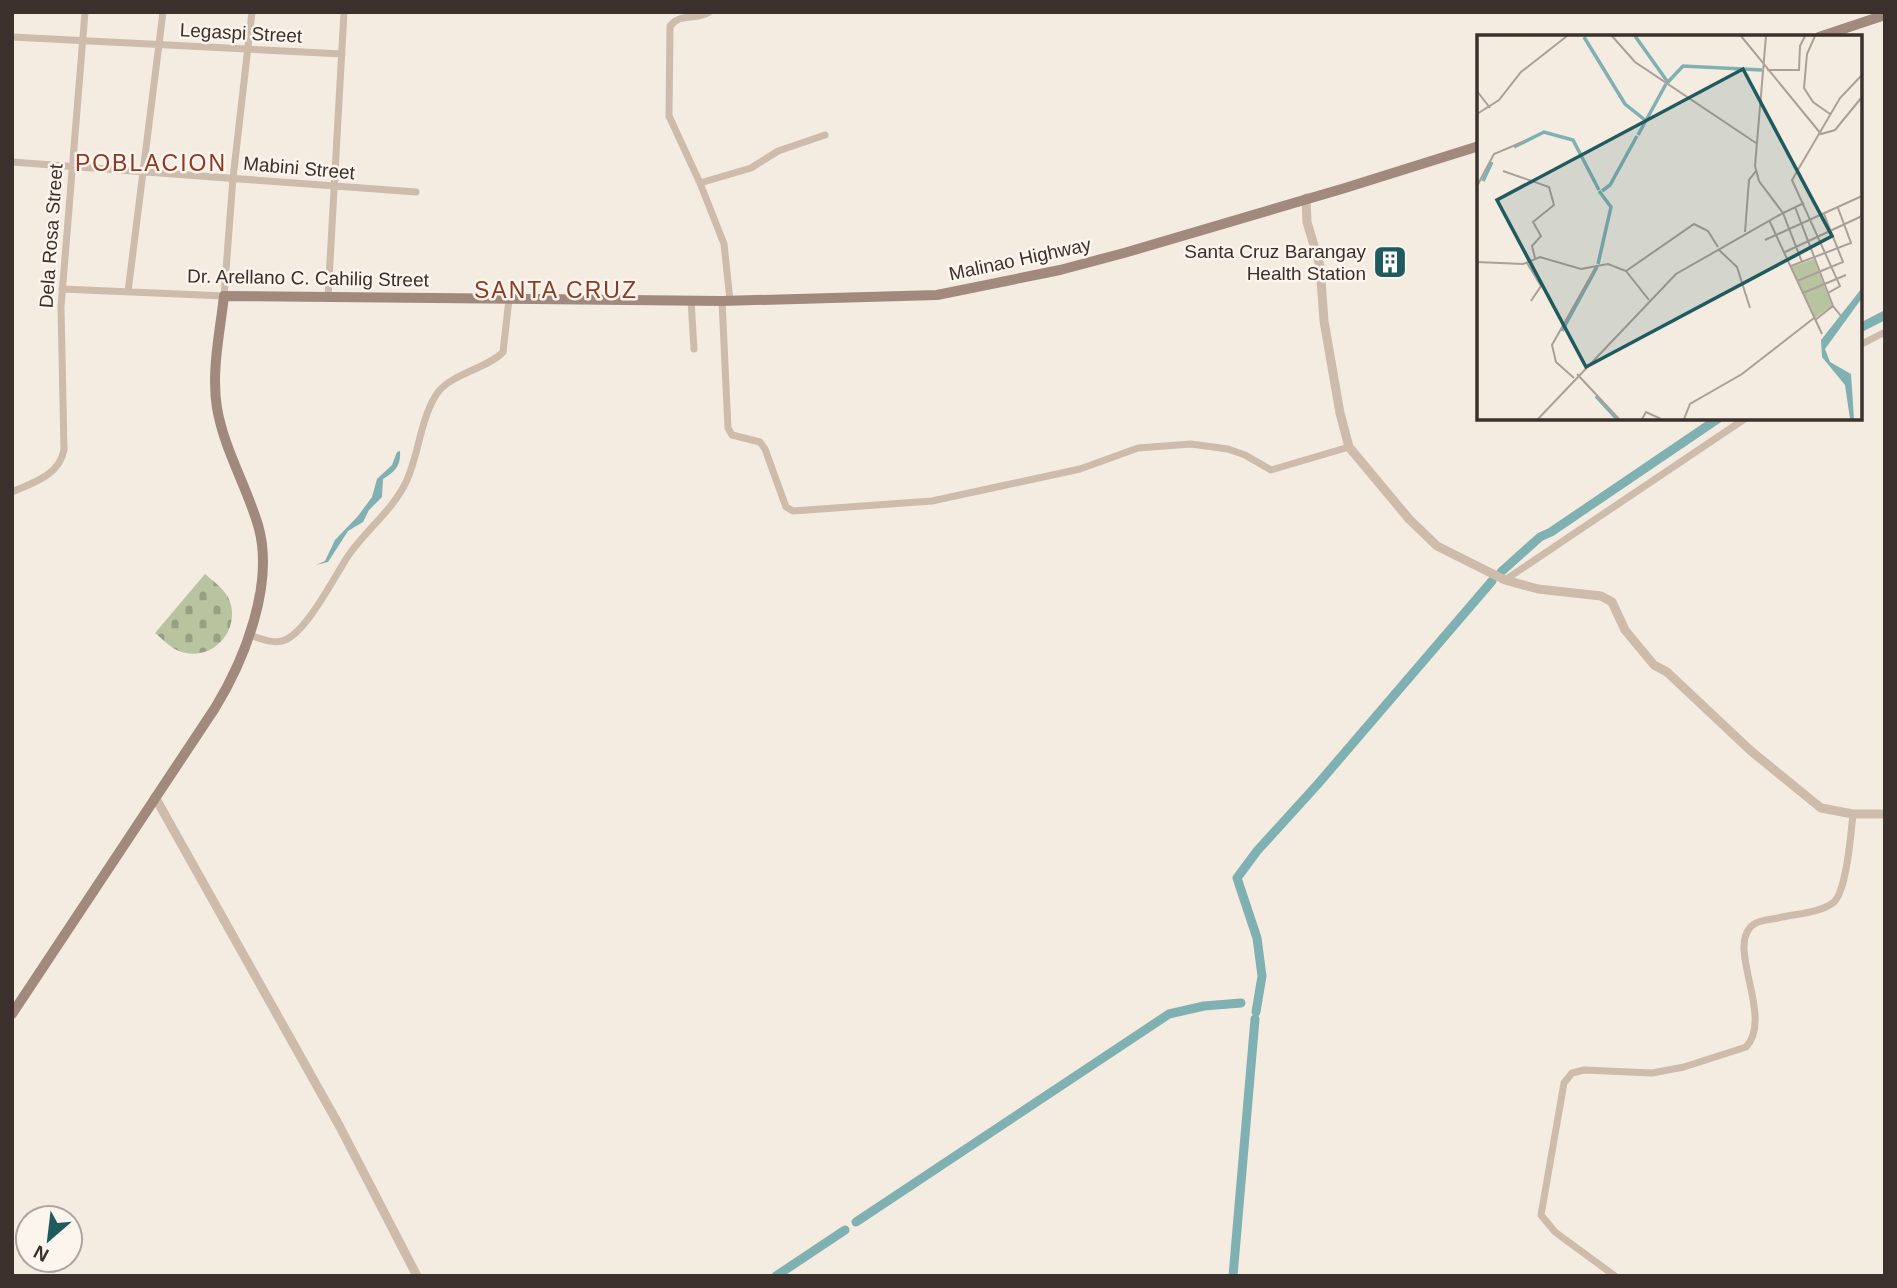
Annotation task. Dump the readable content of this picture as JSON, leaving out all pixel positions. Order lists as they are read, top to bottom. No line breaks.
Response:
{"streets":{"main road":["Malinao Highway","Dr. Arellano C. Cahilig Street"],"street":["Legaspi Street","Mabini Street","Dela Rosa Street"]},"crossings":[["Legaspi Street","Dela Rosa Street"],["Mabini Street","Dela Rosa Street"],["Dela Rosa Street","Dr. Arellano C. Cahilig Street"],["Malinao Highway","Dr. Arellano C. Cahilig Street"]],"districts":["POBLACION","SANTA CRUZ"],"places":{"building":["Santa Cruz Barangay Health Station"]},"north":"bottom left"}
